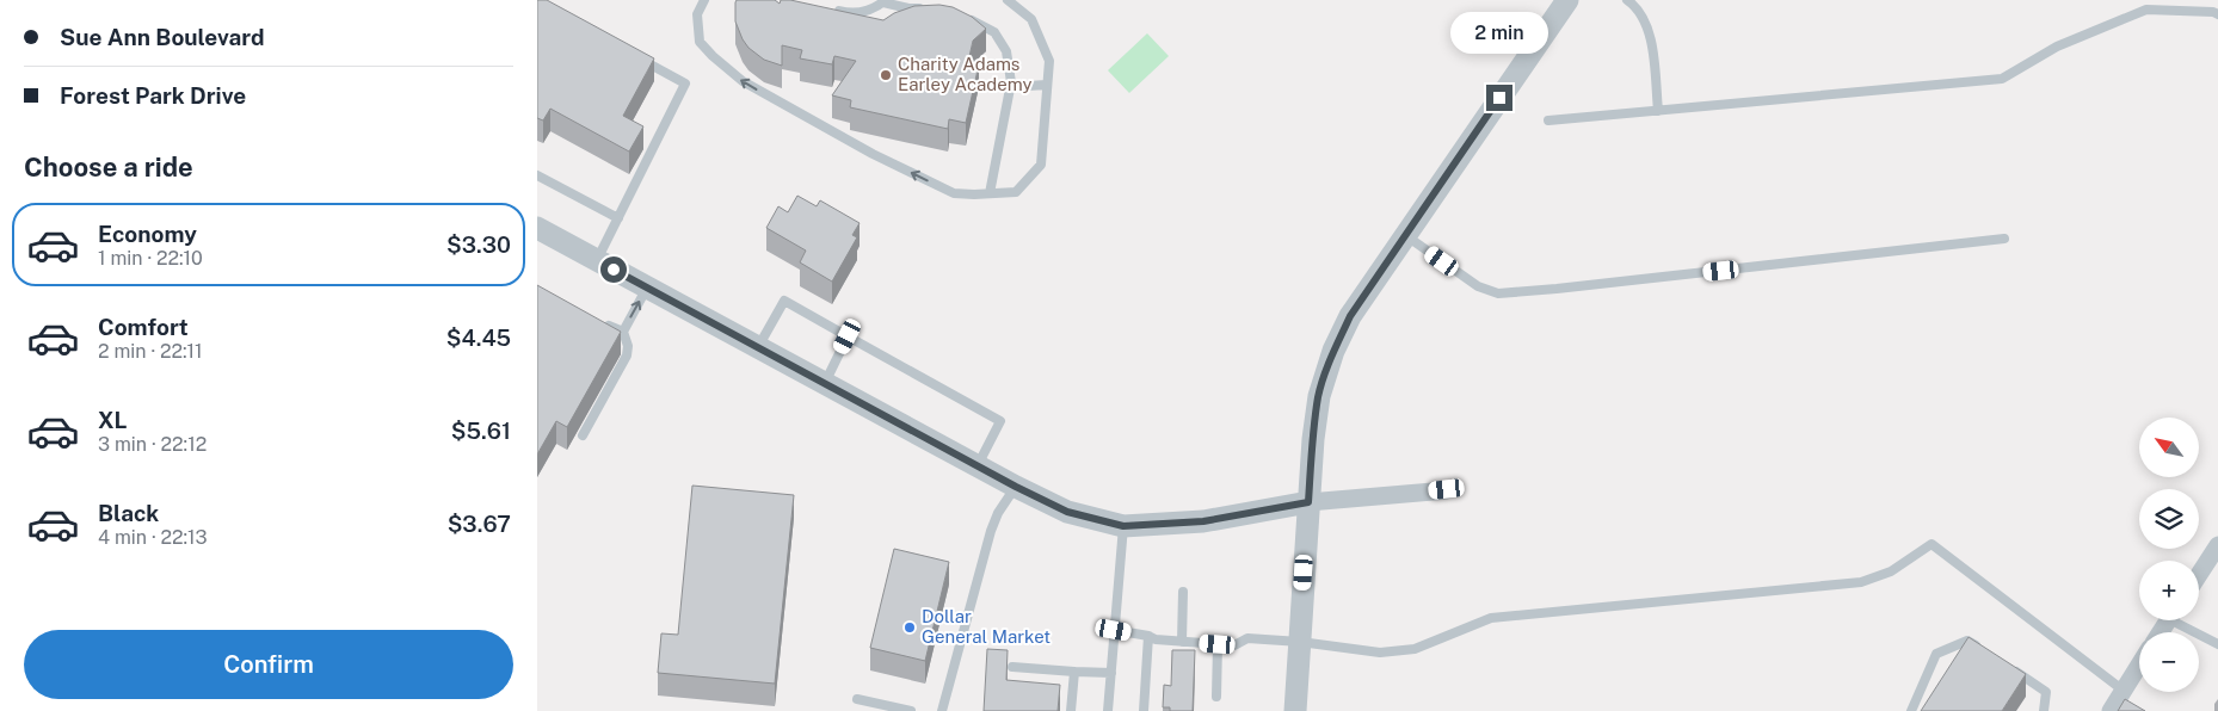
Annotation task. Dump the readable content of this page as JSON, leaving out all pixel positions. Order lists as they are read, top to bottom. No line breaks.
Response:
{"places":["Charity Adams Earley Academy","Dollar General Market"],"north":"top left","page":{"banner":["Sue Ann Boulevard","Forest Park Drive"],"bubble":"2 min","heading":"Choose a ride","list":[{"name":"Economy","note":"1 min · 22:10","value":"$3.30"},{"name":"Comfort","note":"2 min · 22:11","value":"$4.45"},{"name":"XL","note":"3 min · 22:12","value":"$5.61"},{"name":"Black","note":"4 min · 22:13","value":"$3.67"}],"map_buttons":["+","−"],"buttons":"Confirm"}}
